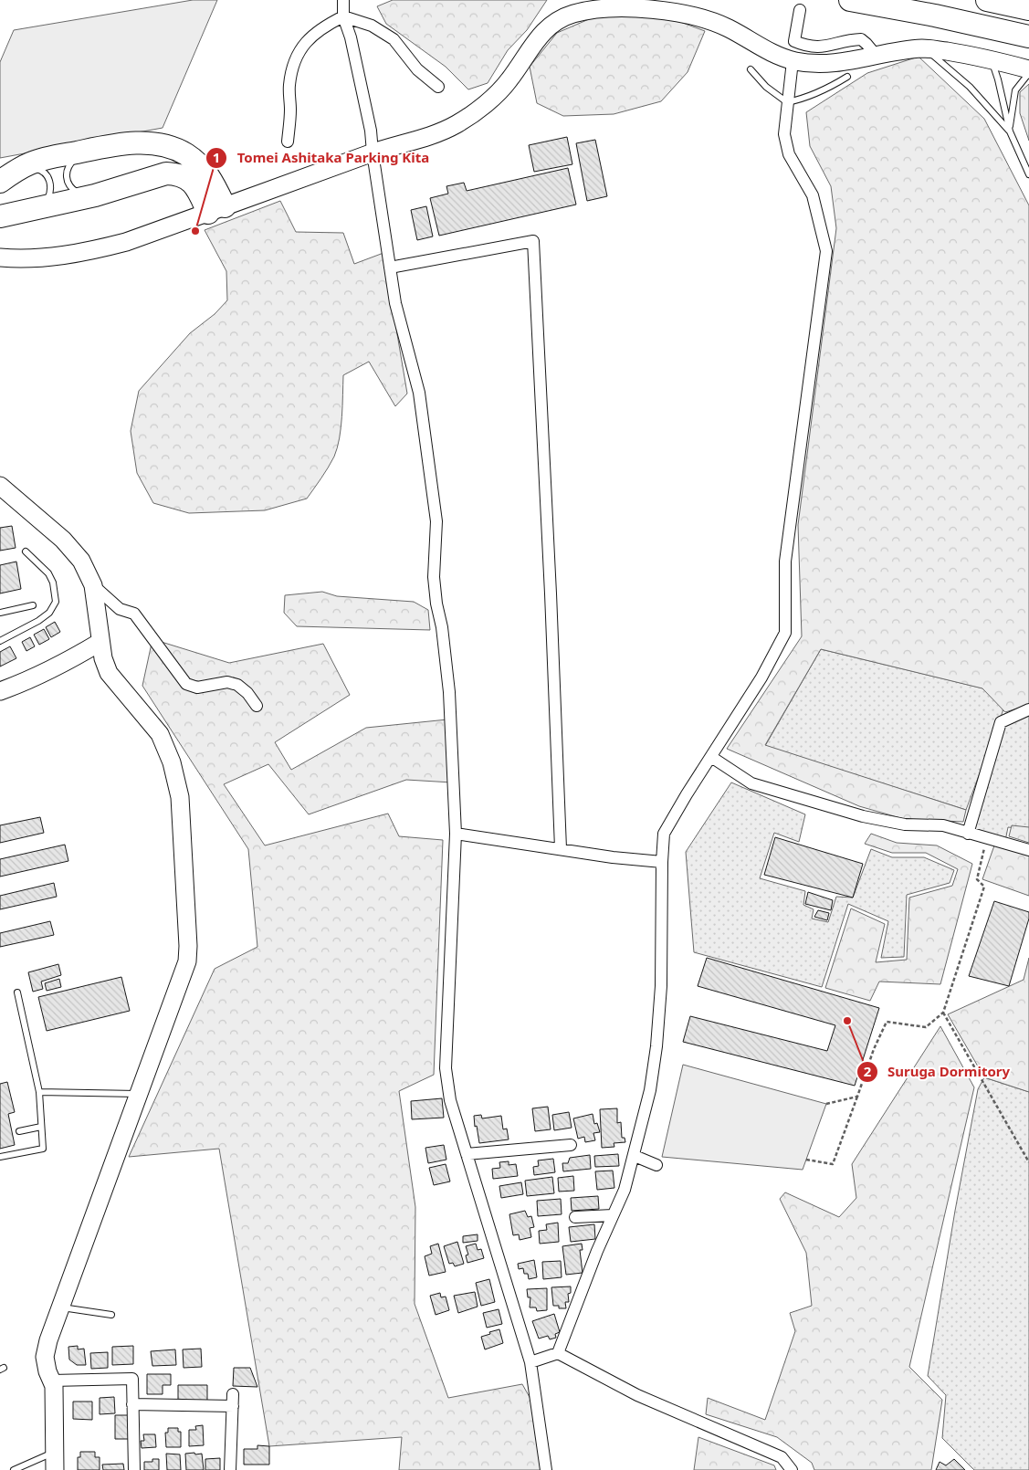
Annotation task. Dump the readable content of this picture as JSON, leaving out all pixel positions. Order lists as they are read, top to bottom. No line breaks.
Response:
{"places":["Tomei Ashitaka Parking Kita","Suruga Dormitory"]}
